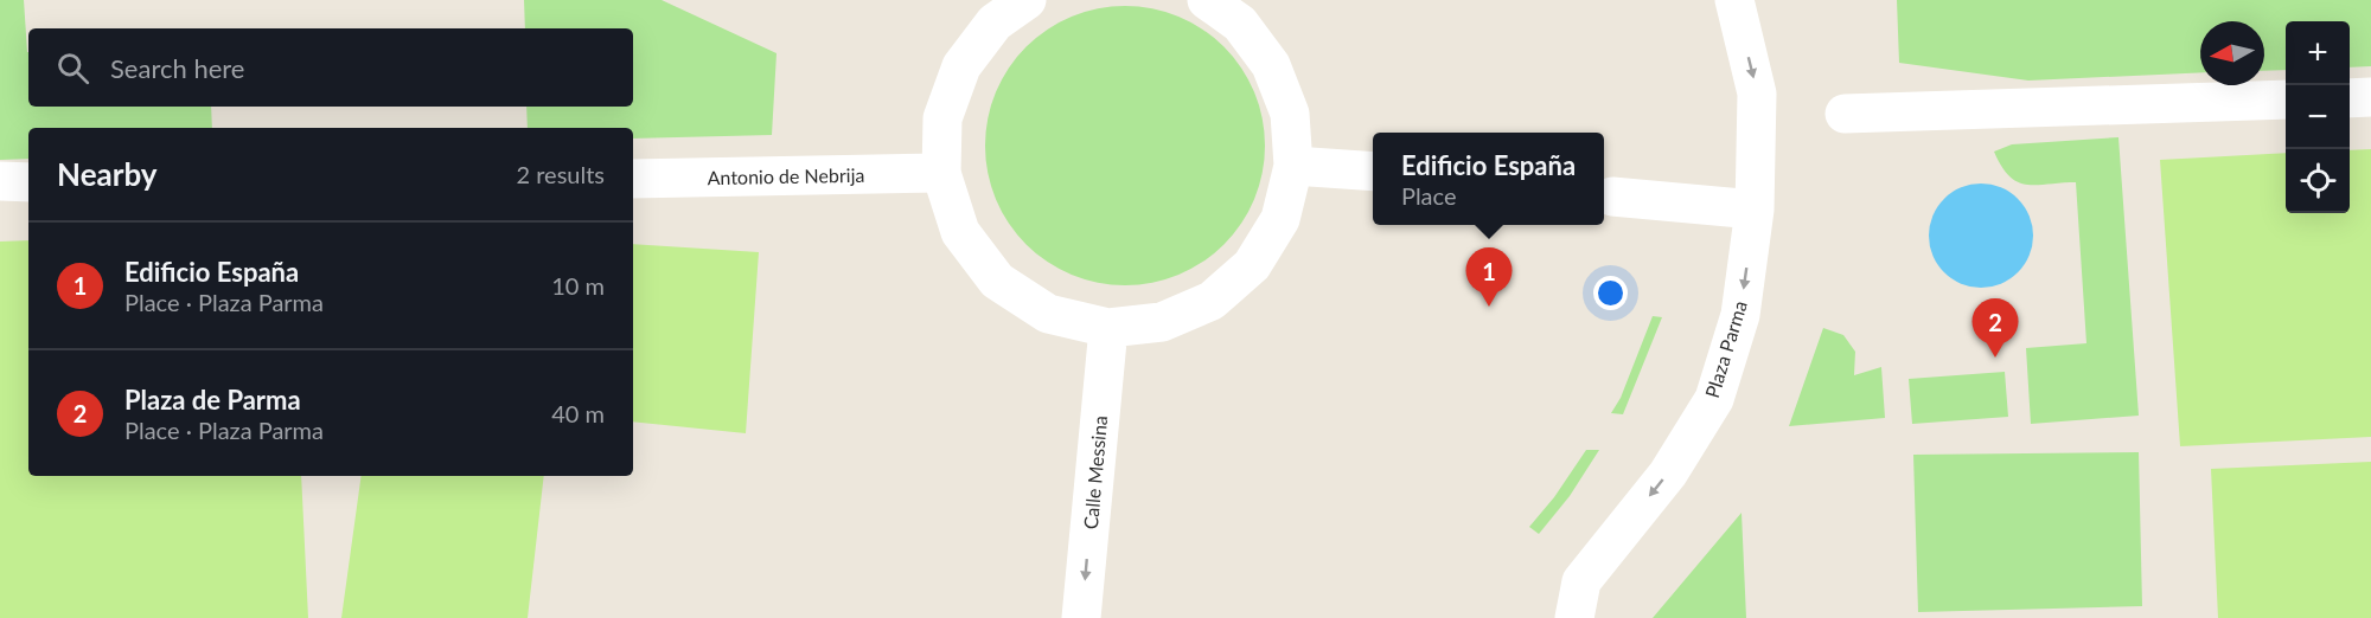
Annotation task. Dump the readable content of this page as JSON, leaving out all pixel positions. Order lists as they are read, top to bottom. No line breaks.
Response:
{"streets":{"street":["Antonio de Nebrija","Plaza Parma","Calle Messina"]},"one_way":["Plaza Parma","Calle Messina"],"north":"left","page":{"map_buttons":["+","−"],"search":"Search here","heading":["Nearby","2 results"],"popup":["Edificio España","Place"],"list":[{"mark":"1","name":"Edificio España","note":"Place · Plaza Parma","value":"10 m"},{"mark":"2","name":"Plaza de Parma","note":"Place · Plaza Parma","value":"40 m"}],"pins":["1","2"]}}
